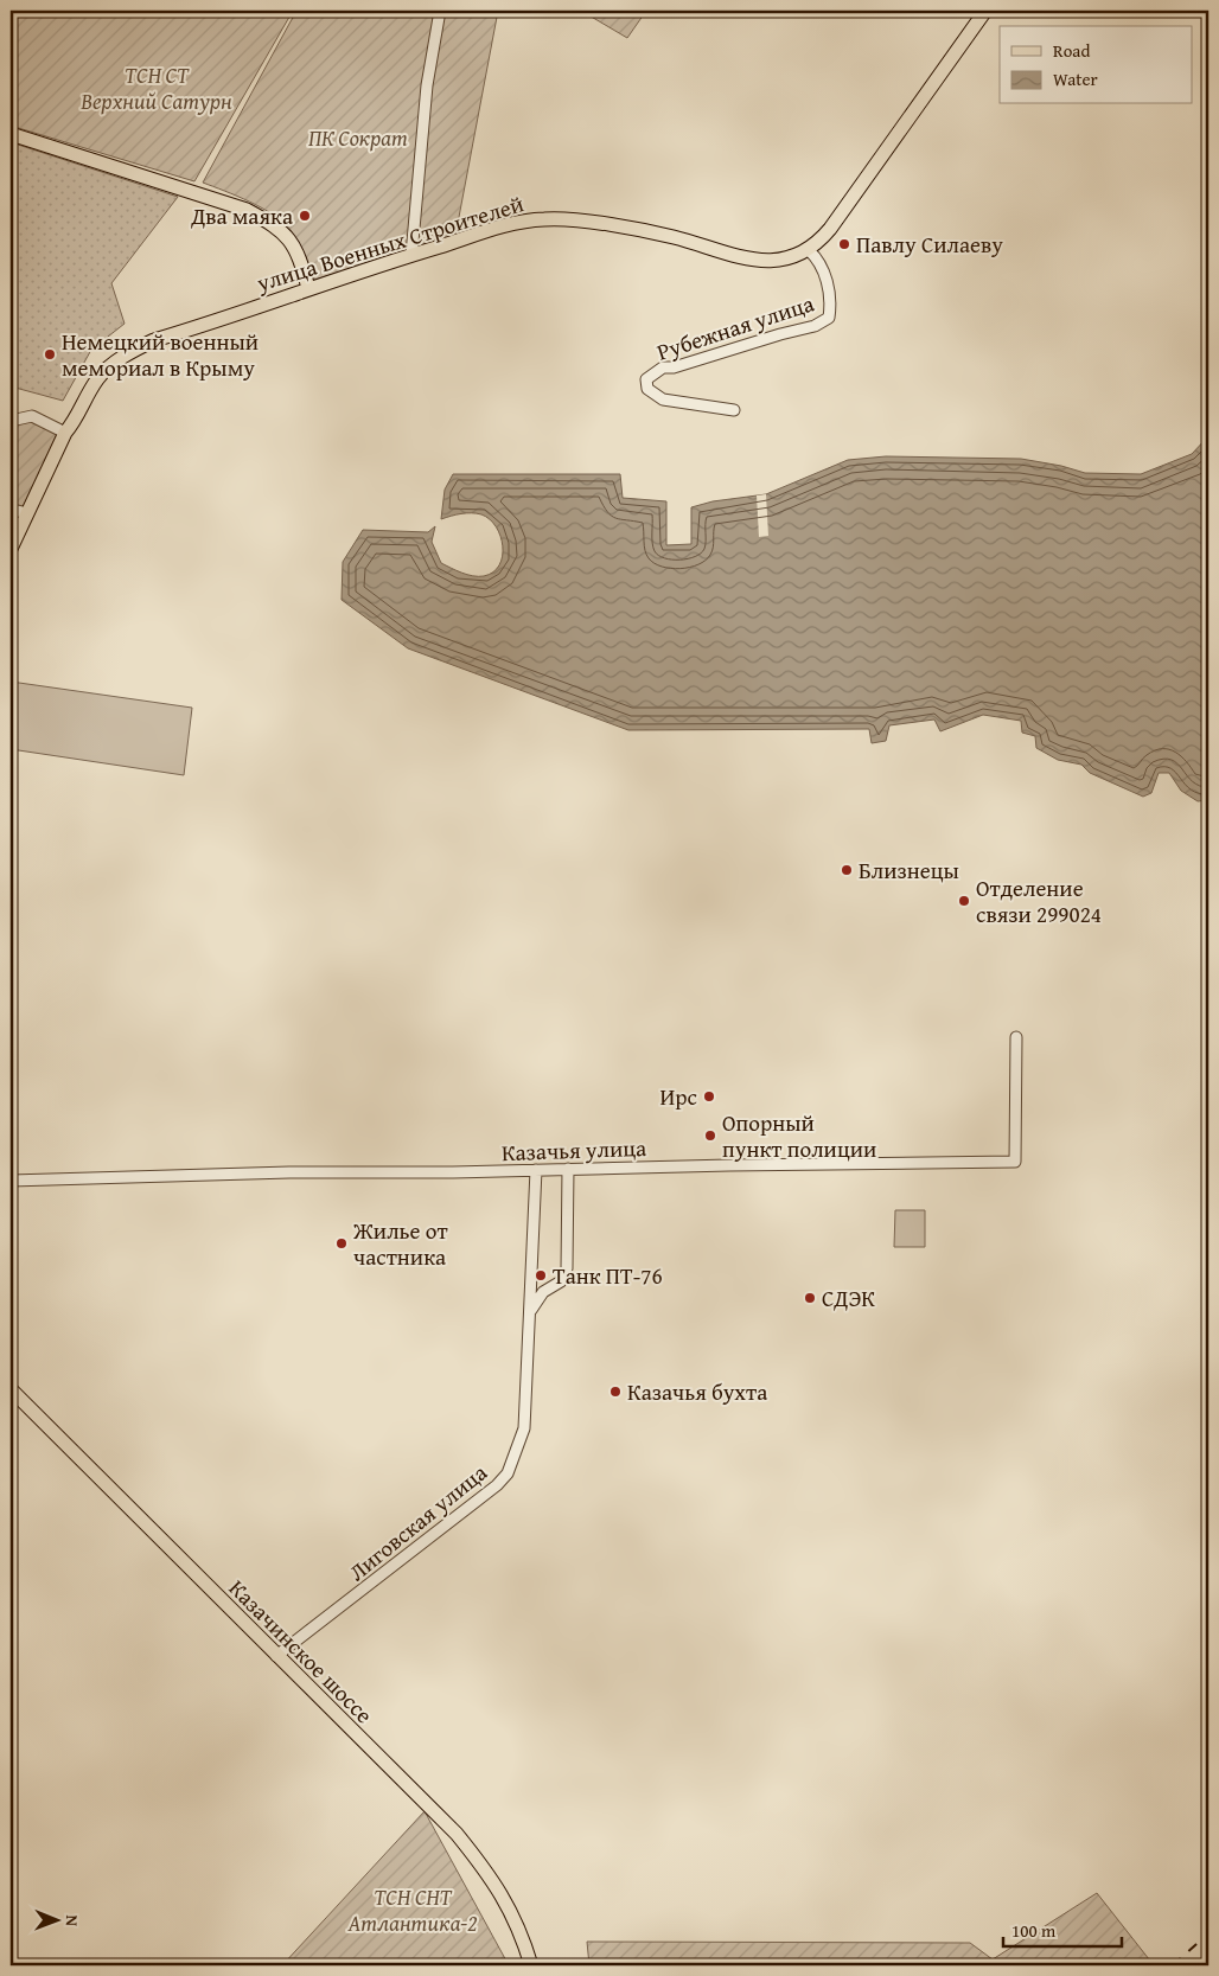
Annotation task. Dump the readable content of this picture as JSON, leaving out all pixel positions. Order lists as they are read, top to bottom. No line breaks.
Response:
{"streets":{"main road":["улица Военных Строителей","Казачинское шоссе"],"street":["Рубежная улица","Казачья улица","Лиговская улица"]},"crossings":[["улица Военных Строителей","Рубежная улица"],["Казачья улица","Лиговская улица"],["Лиговская улица","Казачинское шоссе"]],"parks":["ТСН СТ Верхний Сатурн","ПК Сократ","ТСН СНТ Атлантика-2"],"places":["Два маяка","Павлу Силаеву","Немецкий военный мемориал в Крыму","Близнецы","Отделение связи 299024","Ирс","Опорный пункт полиции","Жилье от частника","Танк ПТ-76","СДЭК","Казачья бухта"],"legend":["Road","Water"],"scale_bar":"100 m","north":"right"}
